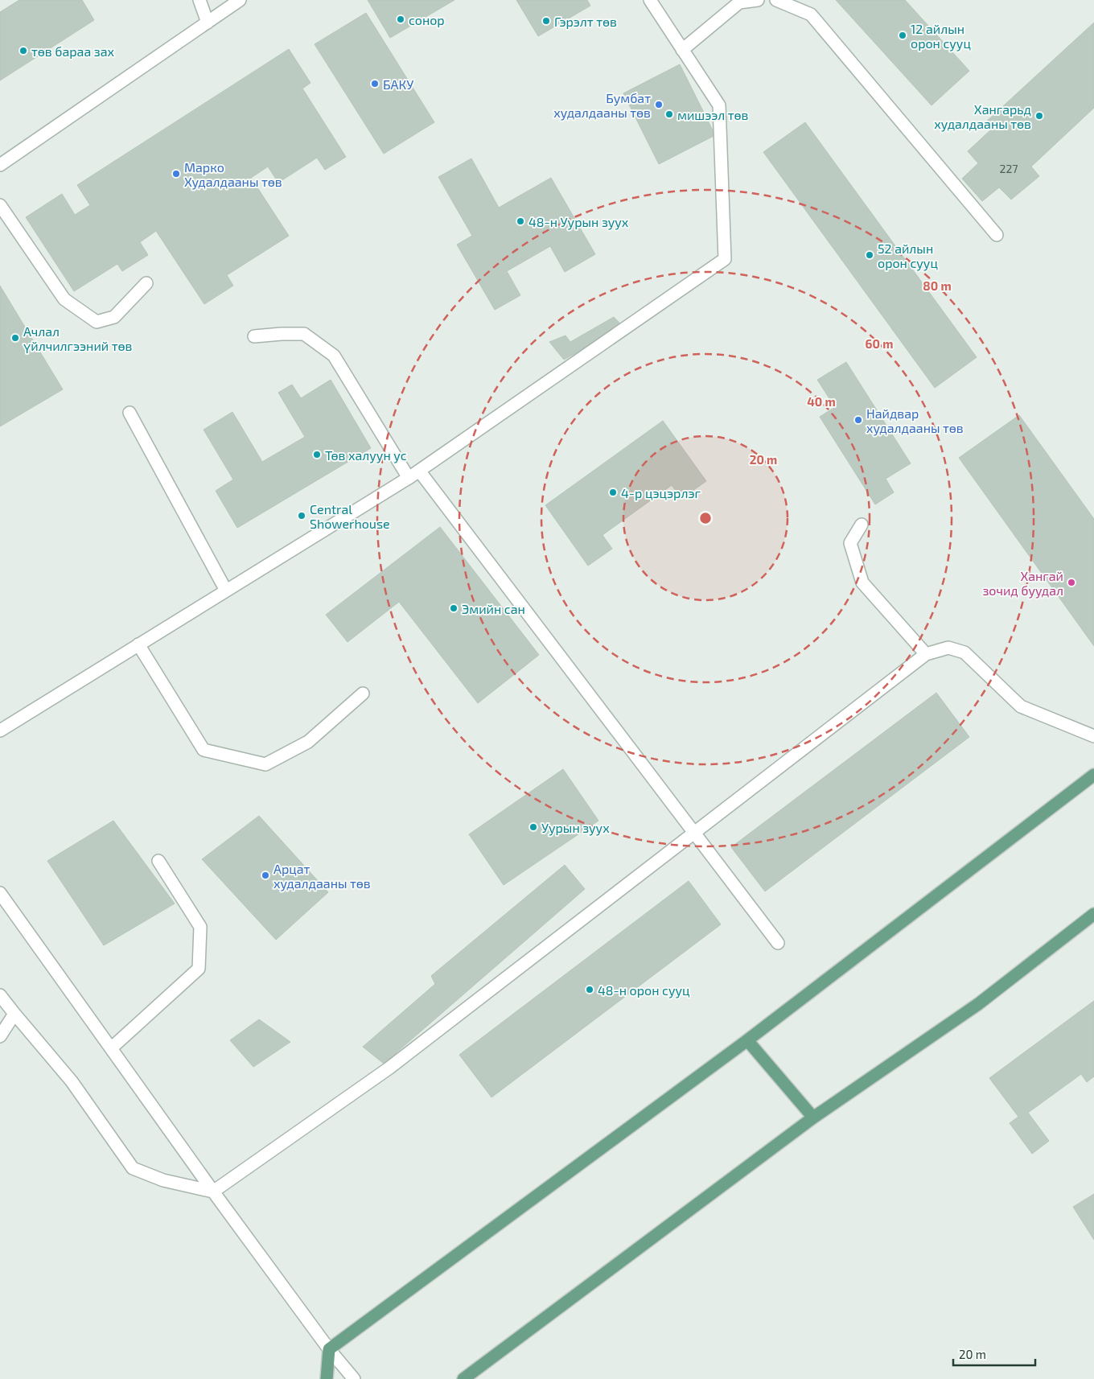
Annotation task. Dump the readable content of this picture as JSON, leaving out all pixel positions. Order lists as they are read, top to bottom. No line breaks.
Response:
{"places":["сонор","Гэрэлт төв","12 айлын орон сууц","төв бараа зах","БАКУ","Бумбат худалдааны төв","мишээл төв","Хангарьд худалдааны төв","Марко Худалдааны төв","48-н Уурын зуух","52 айлын орон сууц","Ачлал үйлчилгээний төв","Найдвар худалдааны төв","Төв халуун ус","4-р цэцэрлэг","Central Showerhouse","Хангай зочид буудал","Эмийн сан","Уурын зуух","Арцат худалдааны төв","48-н орон сууц"],"house_numbers":["227"],"scale_bar":"20 m","rings":["80 m","60 m","40 m","20 m"]}
